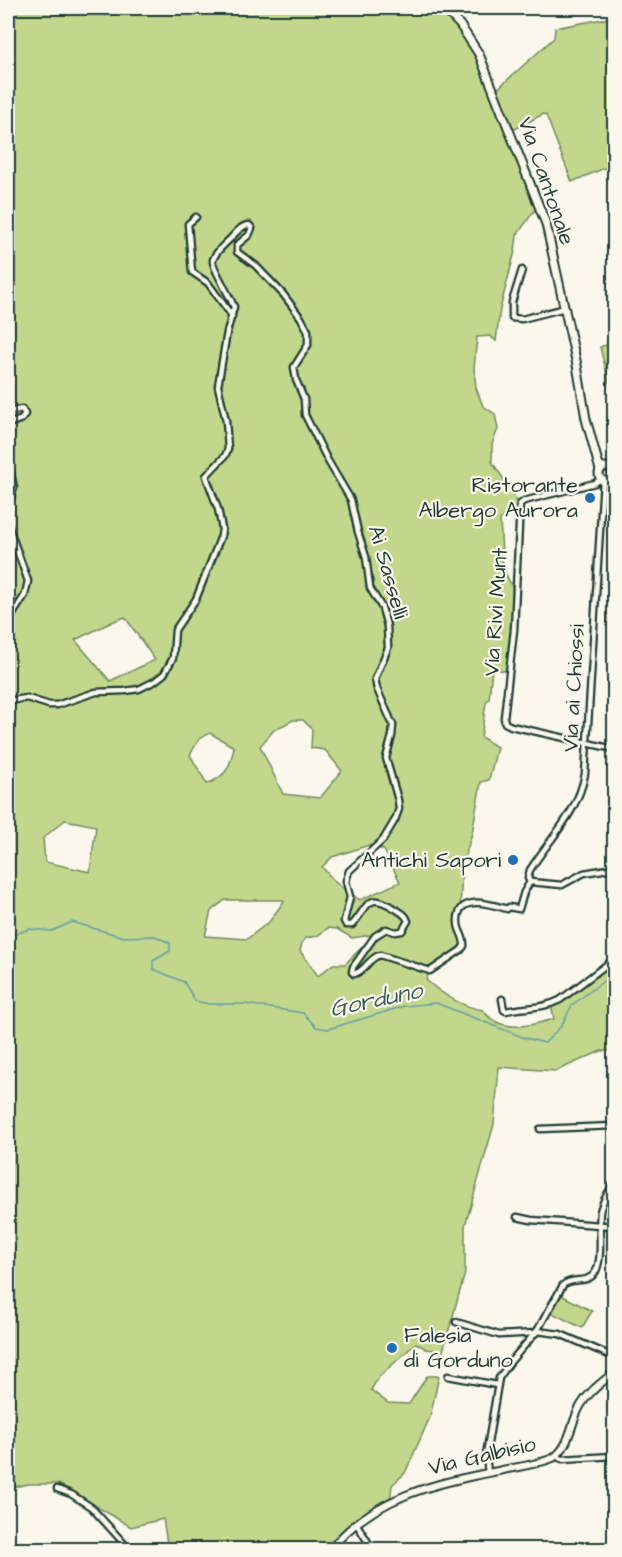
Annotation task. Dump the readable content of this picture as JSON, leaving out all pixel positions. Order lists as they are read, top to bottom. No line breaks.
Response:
{"streets":{"main road":["Via Cantonale"],"street":["Ai Sasselli","Via Rivi Munt","Via ai Chiossi","Via Galbisio"]},"crossings":[["Ai Sasselli","Via ai Chiossi"],["Via Rivi Munt","Via ai Chiossi"]],"water":["Gorduno"],"places":["Ristorante Albergo Aurora","Antichi Sapori","Falesia di Gorduno"]}
